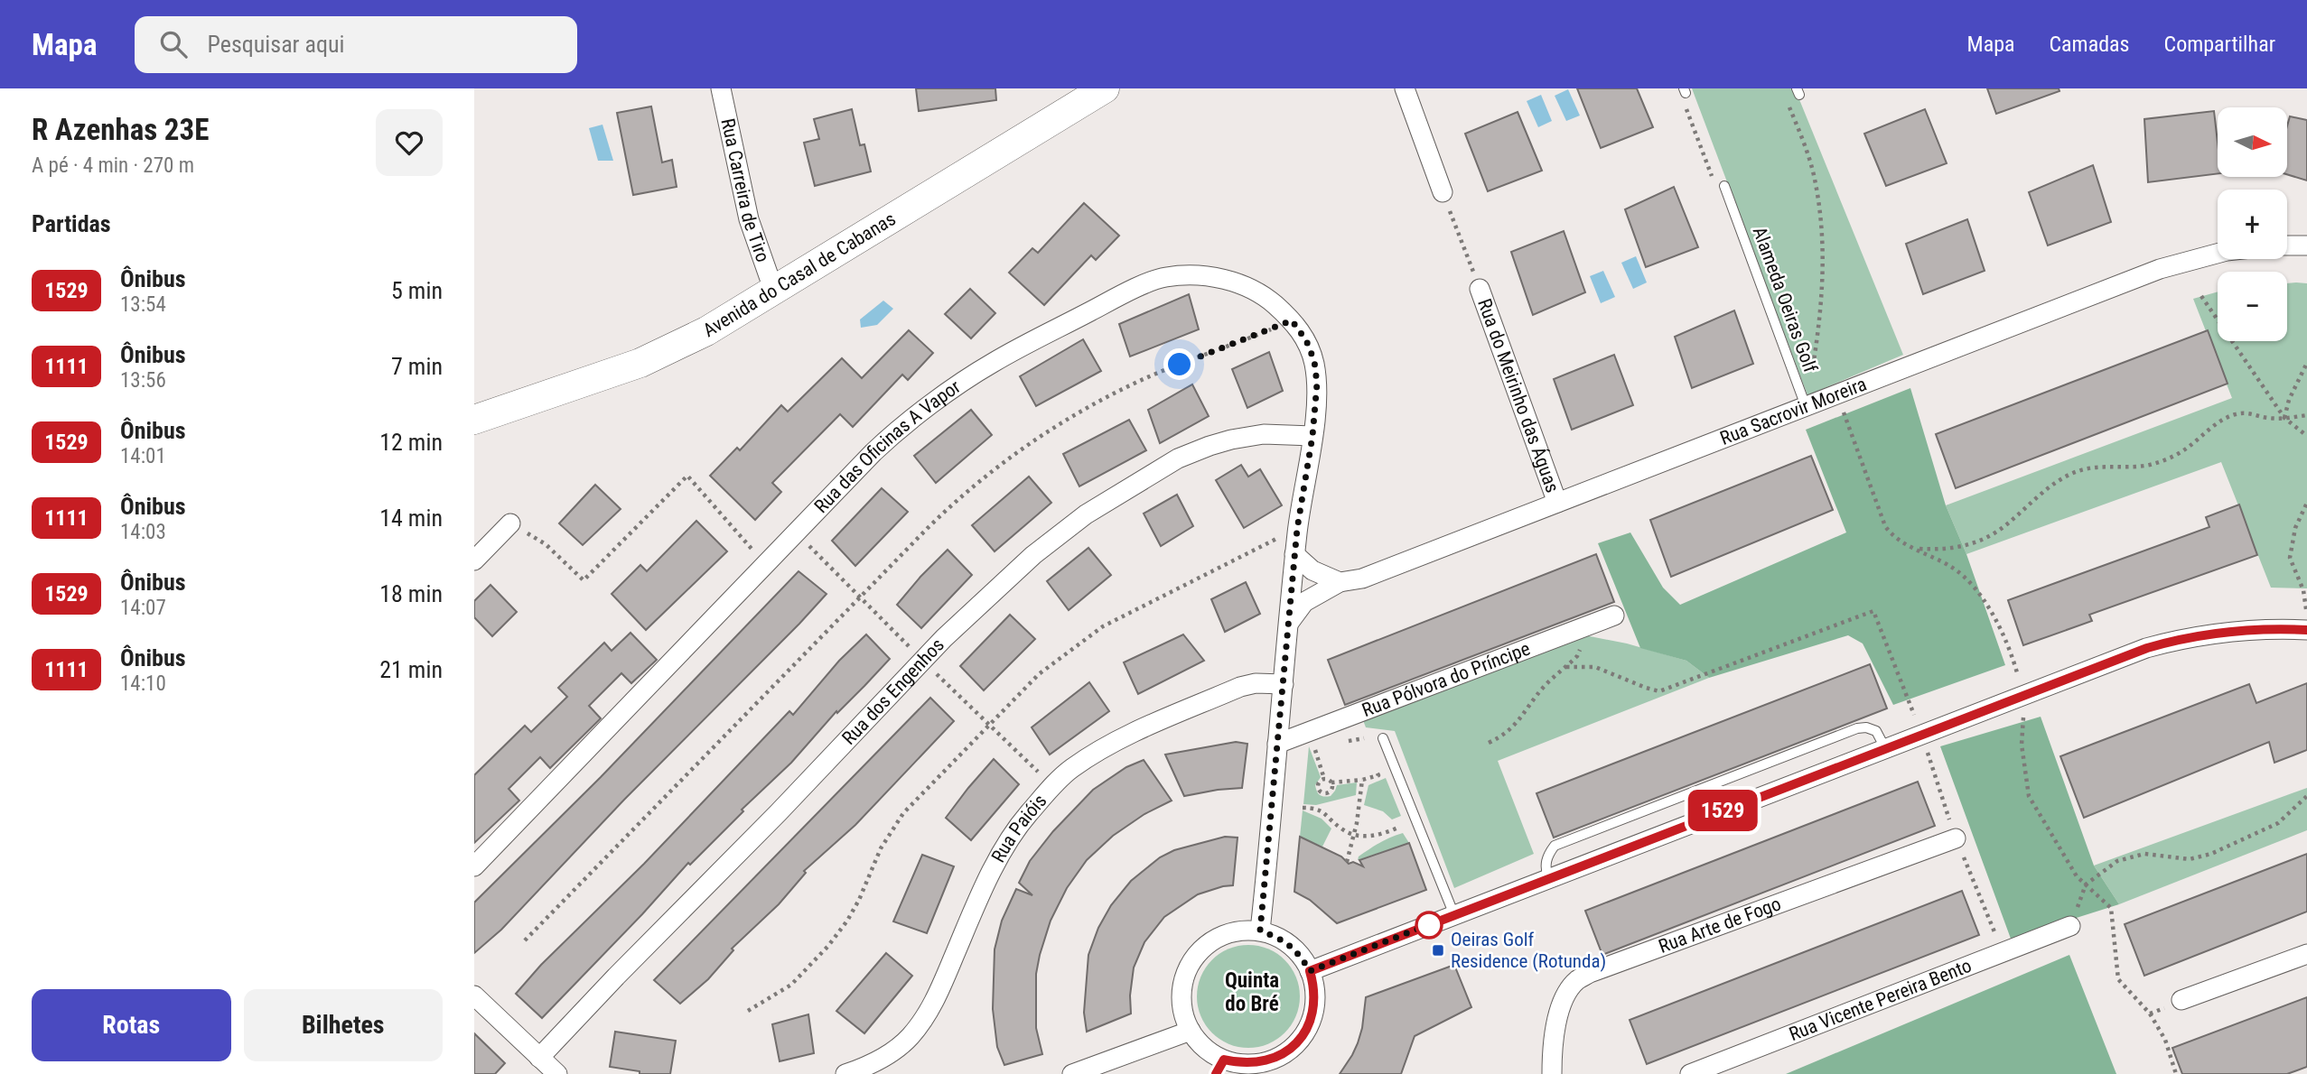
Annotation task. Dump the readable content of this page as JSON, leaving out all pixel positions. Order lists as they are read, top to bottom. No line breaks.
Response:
{"streets":{"street":["Rua Carreira de Tiro","Avenida do Casal de Cabanas","Rua do Meirinho das Águas","Rua Sacrovir Moreira","Rua das Oficinas A Vapor","Rua Pólvora do Príncipe","Rua dos Engenhos","Rua Paióis","Rua Arte de Fogo","Rua Vicente Pereira Bento"],"lane":["Alameda Oeiras Golf"]},"crossings":[["Rua Carreira de Tiro","Avenida do Casal de Cabanas"],["Alameda Oeiras Golf","Rua Sacrovir Moreira"],["Rua do Meirinho das Águas","Rua Sacrovir Moreira"],["Rua Sacrovir Moreira","Rua das Oficinas A Vapor"],["Rua das Oficinas A Vapor","Rua Pólvora do Príncipe"],["Rua das Oficinas A Vapor","Rua dos Engenhos"],["Rua das Oficinas A Vapor","Rua Paióis"]],"districts":["Quinta do Bré"],"places":{"transit":["Oeiras Golf Residence (Rotunda)"]},"lines":["bus line 1529"],"north":"right","page":{"header":"Mapa","search":"Pesquisar aqui","nav":["Mapa","Camadas","Compartilhar"],"heading":[["R Azenhas 23E","A pé · 4 min · 270 m"],"Partidas"],"on_map":"1529","map_buttons":["+","−"],"list":[{"mark":"1529","name":"Ônibus","note":"13:54","value":"5 min"},{"mark":"1111","name":"Ônibus","note":"13:56","value":"7 min"},{"mark":"1529","name":"Ônibus","note":"14:01","value":"12 min"},{"mark":"1111","name":"Ônibus","note":"14:03","value":"14 min"},{"mark":"1529","name":"Ônibus","note":"14:07","value":"18 min"},{"mark":"1111","name":"Ônibus","note":"14:10","value":"21 min"}],"buttons":["Rotas","Bilhetes"]}}
